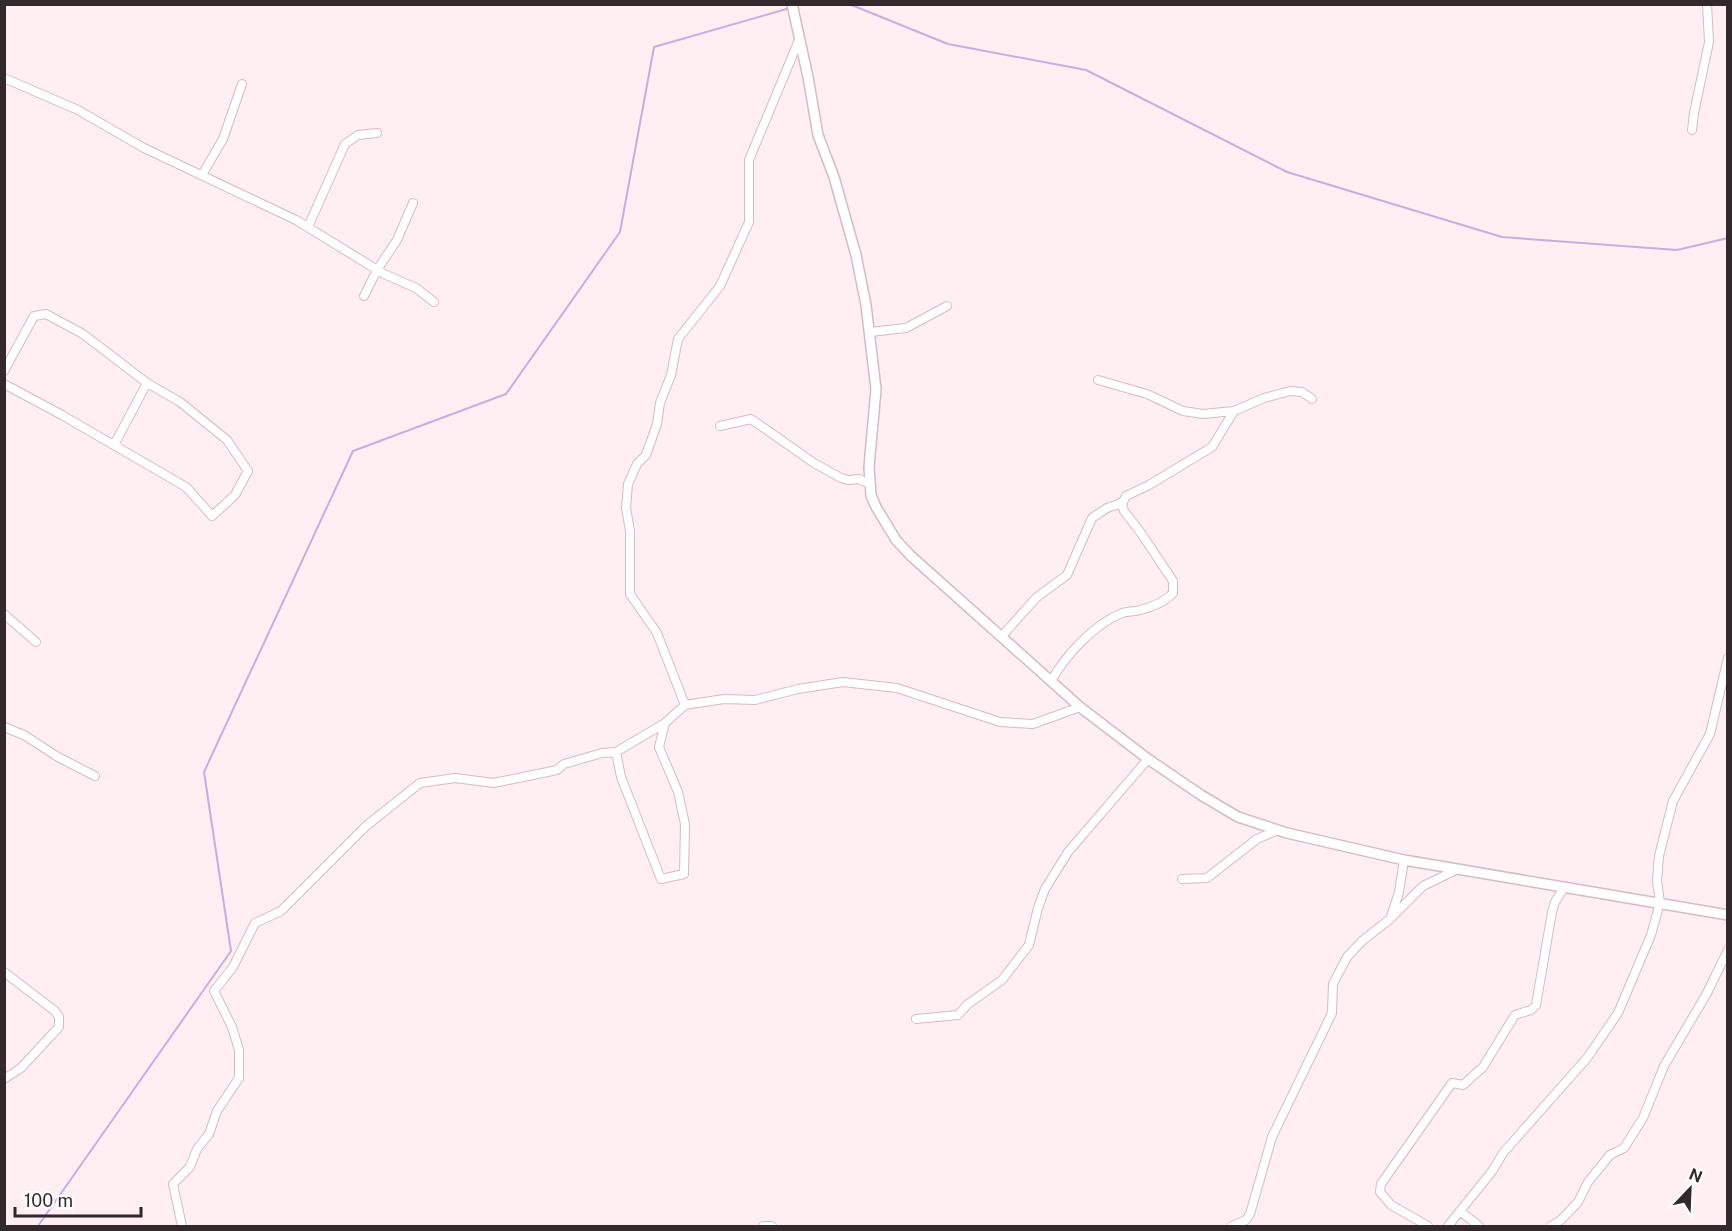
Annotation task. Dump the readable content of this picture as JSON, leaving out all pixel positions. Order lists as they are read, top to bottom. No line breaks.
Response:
{"scale_bar":"100 m","north":"top right"}
